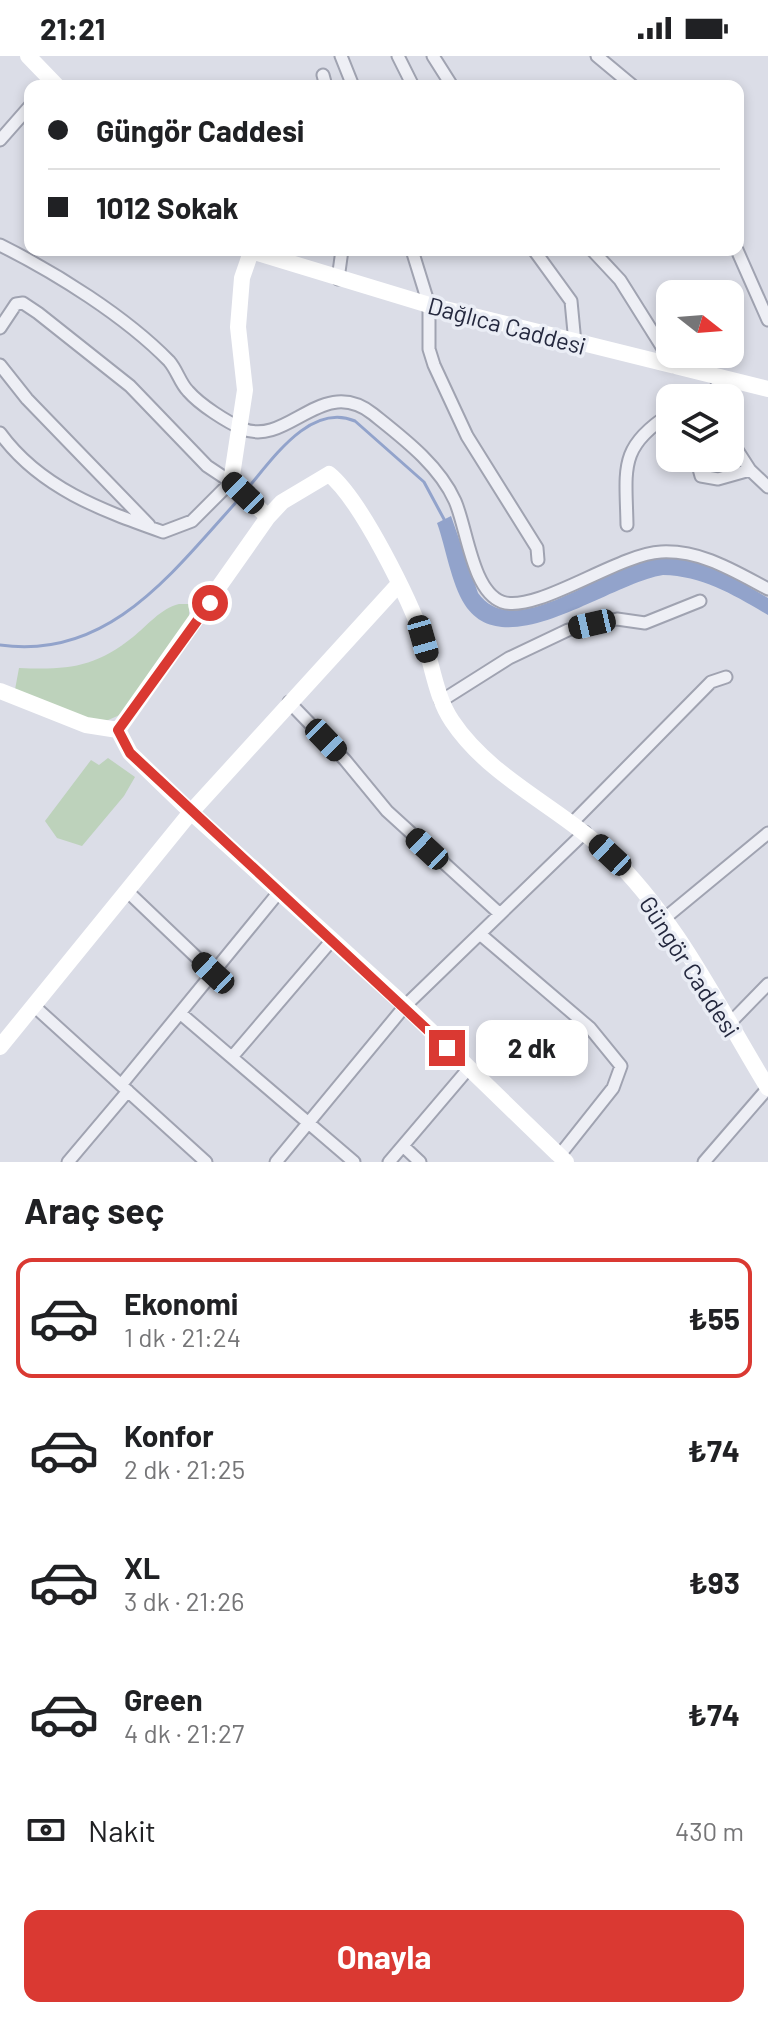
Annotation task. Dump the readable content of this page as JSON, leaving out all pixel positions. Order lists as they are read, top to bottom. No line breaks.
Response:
{"streets":{"street":["Dağlıca Caddesi","Güngör Caddesi"]},"north":"right","page":{"status":"21:21","banner":["Güngör Caddesi","1012 Sokak"],"bubble":"2 dk","heading":"Araç seç","list":[{"name":"Ekonomi","note":"1 dk · 21:24","value":"₺55"},{"name":"Konfor","note":"2 dk · 21:25","value":"₺74"},{"name":"XL","note":"3 dk · 21:26","value":"₺93"},{"name":"Green","note":"4 dk · 21:27","value":"₺74"}],"pay":["Nakit","430 m"],"buttons":"Onayla"}}
